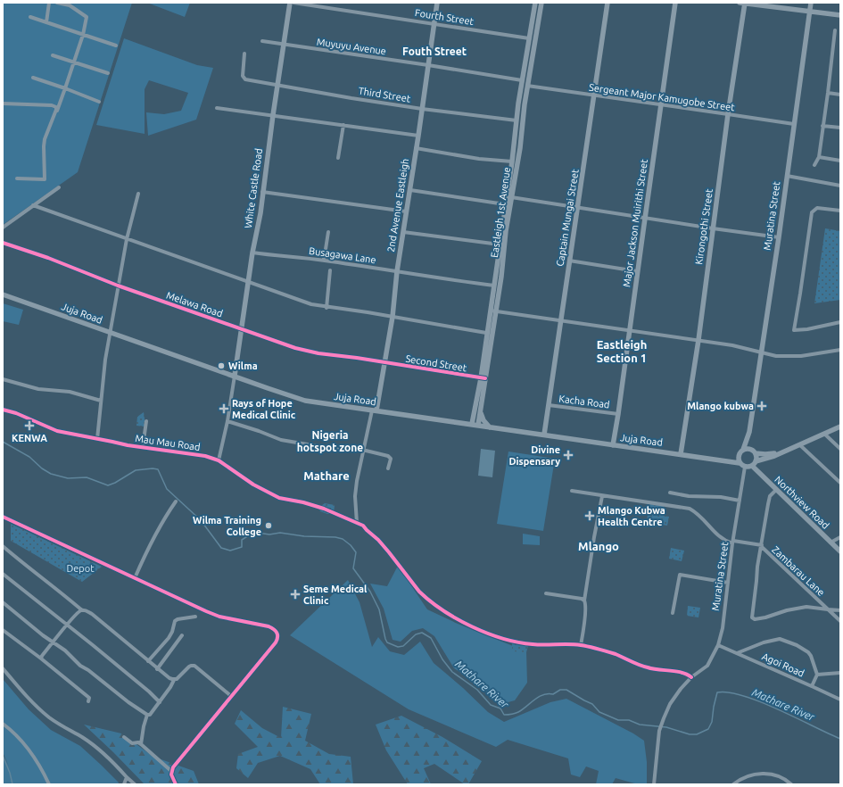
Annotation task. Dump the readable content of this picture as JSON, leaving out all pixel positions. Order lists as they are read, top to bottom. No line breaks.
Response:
{"streets":{"main road":["White Castle Road","2nd Avenue Eastleigh","Eastleigh 1st Avenue","Muratina Street","Captain Mungai Street","Major Jackson Muirithi Street","Kirongothi Street","Juja Road","Northview Road"],"street":["Fourth Street","Muyuyu Avenue","Third Street","Sergeant Major Kamugobe Street","Busagawa Lane","Melawa Road","Second Street","Kacha Road","Mau Mau Road","Zambarau Lane","Agoi Road"]},"crossings":[["Fourth Street","2nd Avenue Eastleigh"],["Fourth Street","Eastleigh 1st Avenue"],["Muyuyu Avenue","White Castle Road"],["Muyuyu Avenue","2nd Avenue Eastleigh"],["Muyuyu Avenue","Eastleigh 1st Avenue"],["Third Street","White Castle Road"],["Third Street","2nd Avenue Eastleigh"],["Third Street","Eastleigh 1st Avenue"],["Sergeant Major Kamugobe Street","Eastleigh 1st Avenue"],["Sergeant Major Kamugobe Street","Muratina Street"],["Sergeant Major Kamugobe Street","Captain Mungai Street"],["Sergeant Major Kamugobe Street","Major Jackson Muirithi Street"],["Sergeant Major Kamugobe Street","Kirongothi Street"],["White Castle Road","Busagawa Lane"],["White Castle Road","Melawa Road"],["White Castle Road","Juja Road"],["2nd Avenue Eastleigh","Busagawa Lane"],["2nd Avenue Eastleigh","Melawa Road"],["2nd Avenue Eastleigh","Juja Road"],["2nd Avenue Eastleigh","Second Street"],["Eastleigh 1st Avenue","Busagawa Lane"],["Eastleigh 1st Avenue","Juja Road"],["Eastleigh 1st Avenue","Second Street"],["Muratina Street","Juja Road"],["Muratina Street","Mau Mau Road"],["Muratina Street","Northview Road"],["Muratina Street","Agoi Road"],["Captain Mungai Street","Juja Road"],["Captain Mungai Street","Kacha Road"],["Major Jackson Muirithi Street","Juja Road"],["Major Jackson Muirithi Street","Kacha Road"],["Kirongothi Street","Juja Road"],["Melawa Road","Second Street"],["Juja Road","Northview Road"]],"districts":["Fouth Street","Eastleigh Section 1","Nigeria hotspot zone","Mathare","Mlango"],"water":["Mathare River"],"parks":["Depot"],"places":{"other":["Wilma","Wilma Training College"],"health":["Mlango kubwa","Rays of Hope Medical Clinic","KENWA","Divine Dispensary","Mlango Kubwa Health Centre","Seme Medical Clinic"]}}
